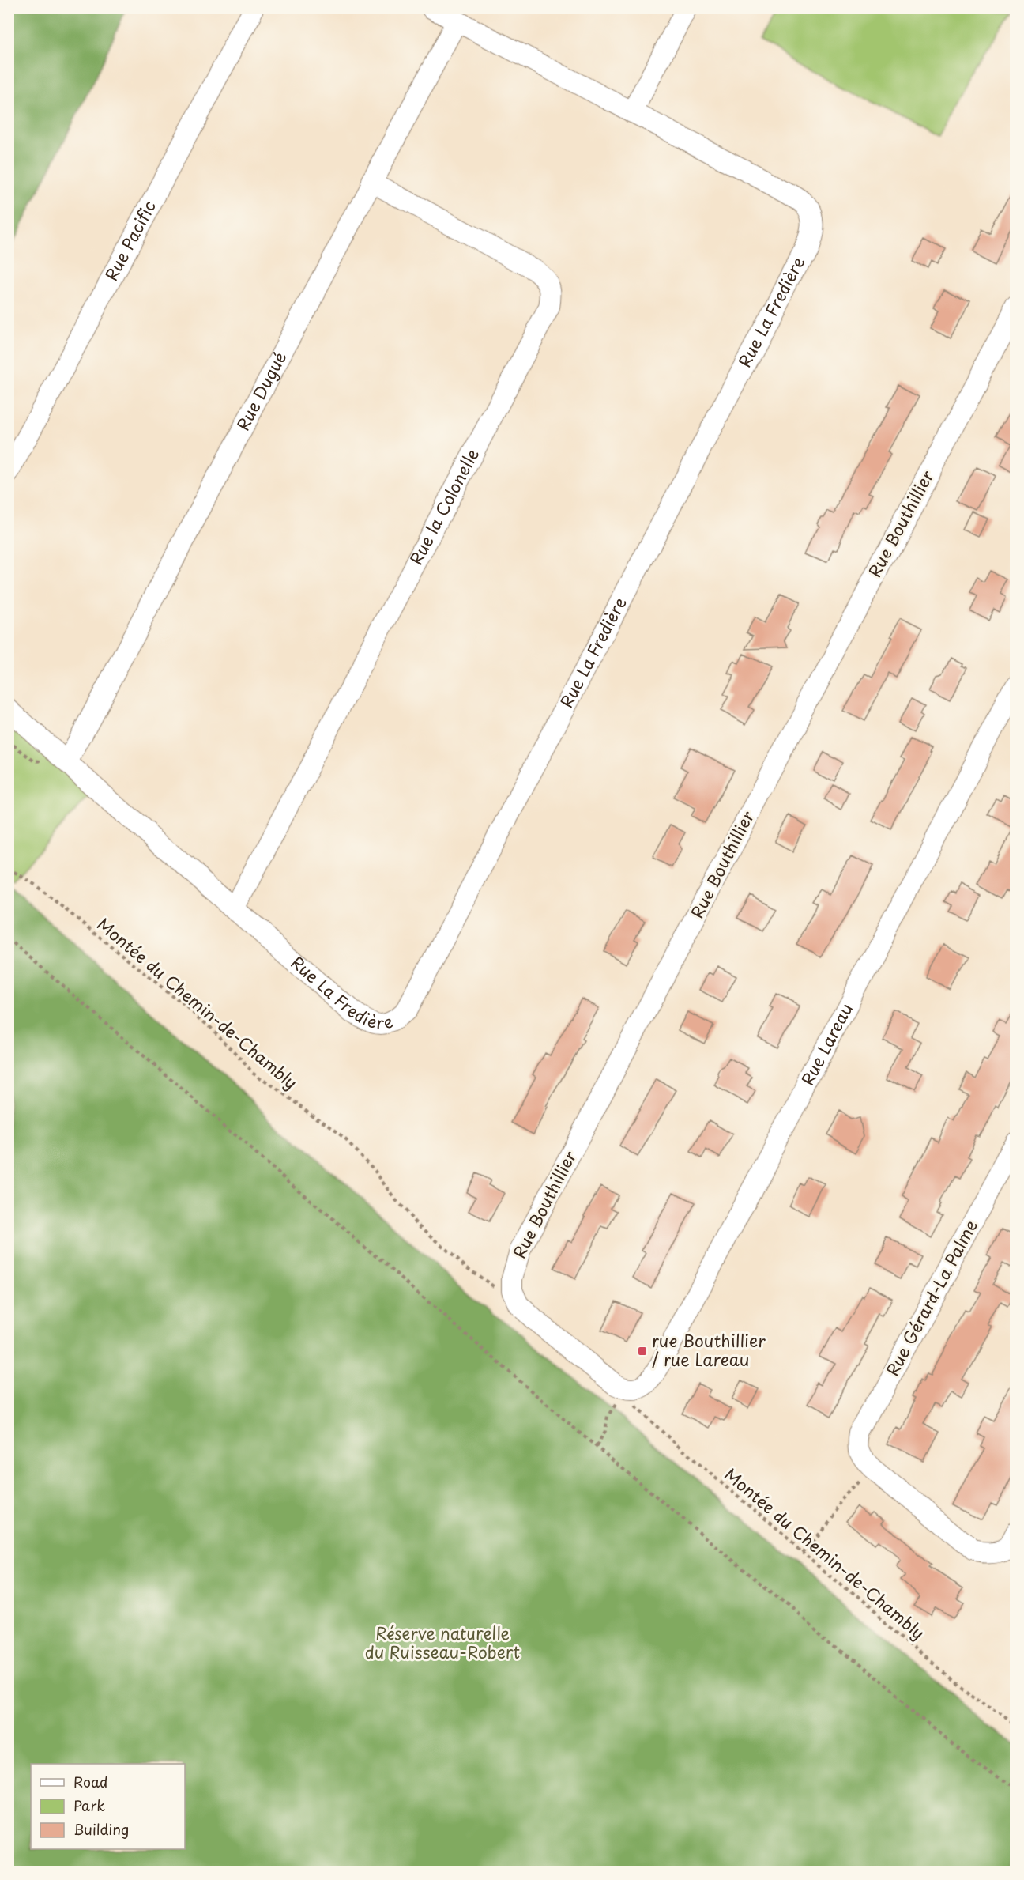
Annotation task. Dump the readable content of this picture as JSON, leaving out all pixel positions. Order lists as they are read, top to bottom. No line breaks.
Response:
{"streets":{"street":["Rue Pacific","Rue La Fredière","Rue Dugué","Rue la Colonelle","Rue Bouthillier","Rue Lareau","Rue Gérard-La Palme"],"path":["Montée du Chemin-de-Chambly"]},"crossings":[["Rue La Fredière","Rue Dugué"],["Rue La Fredière","Rue la Colonelle"],["Rue Dugué","Rue la Colonelle"],["Rue Bouthillier","Montée du Chemin-de-Chambly"],["Montée du Chemin-de-Chambly","Rue Lareau"]],"parks":["Réserve naturelle du Ruisseau-Robert"],"places":{"transit":["rue Bouthillier / rue Lareau"]},"legend":["Road","Park","Building"]}
